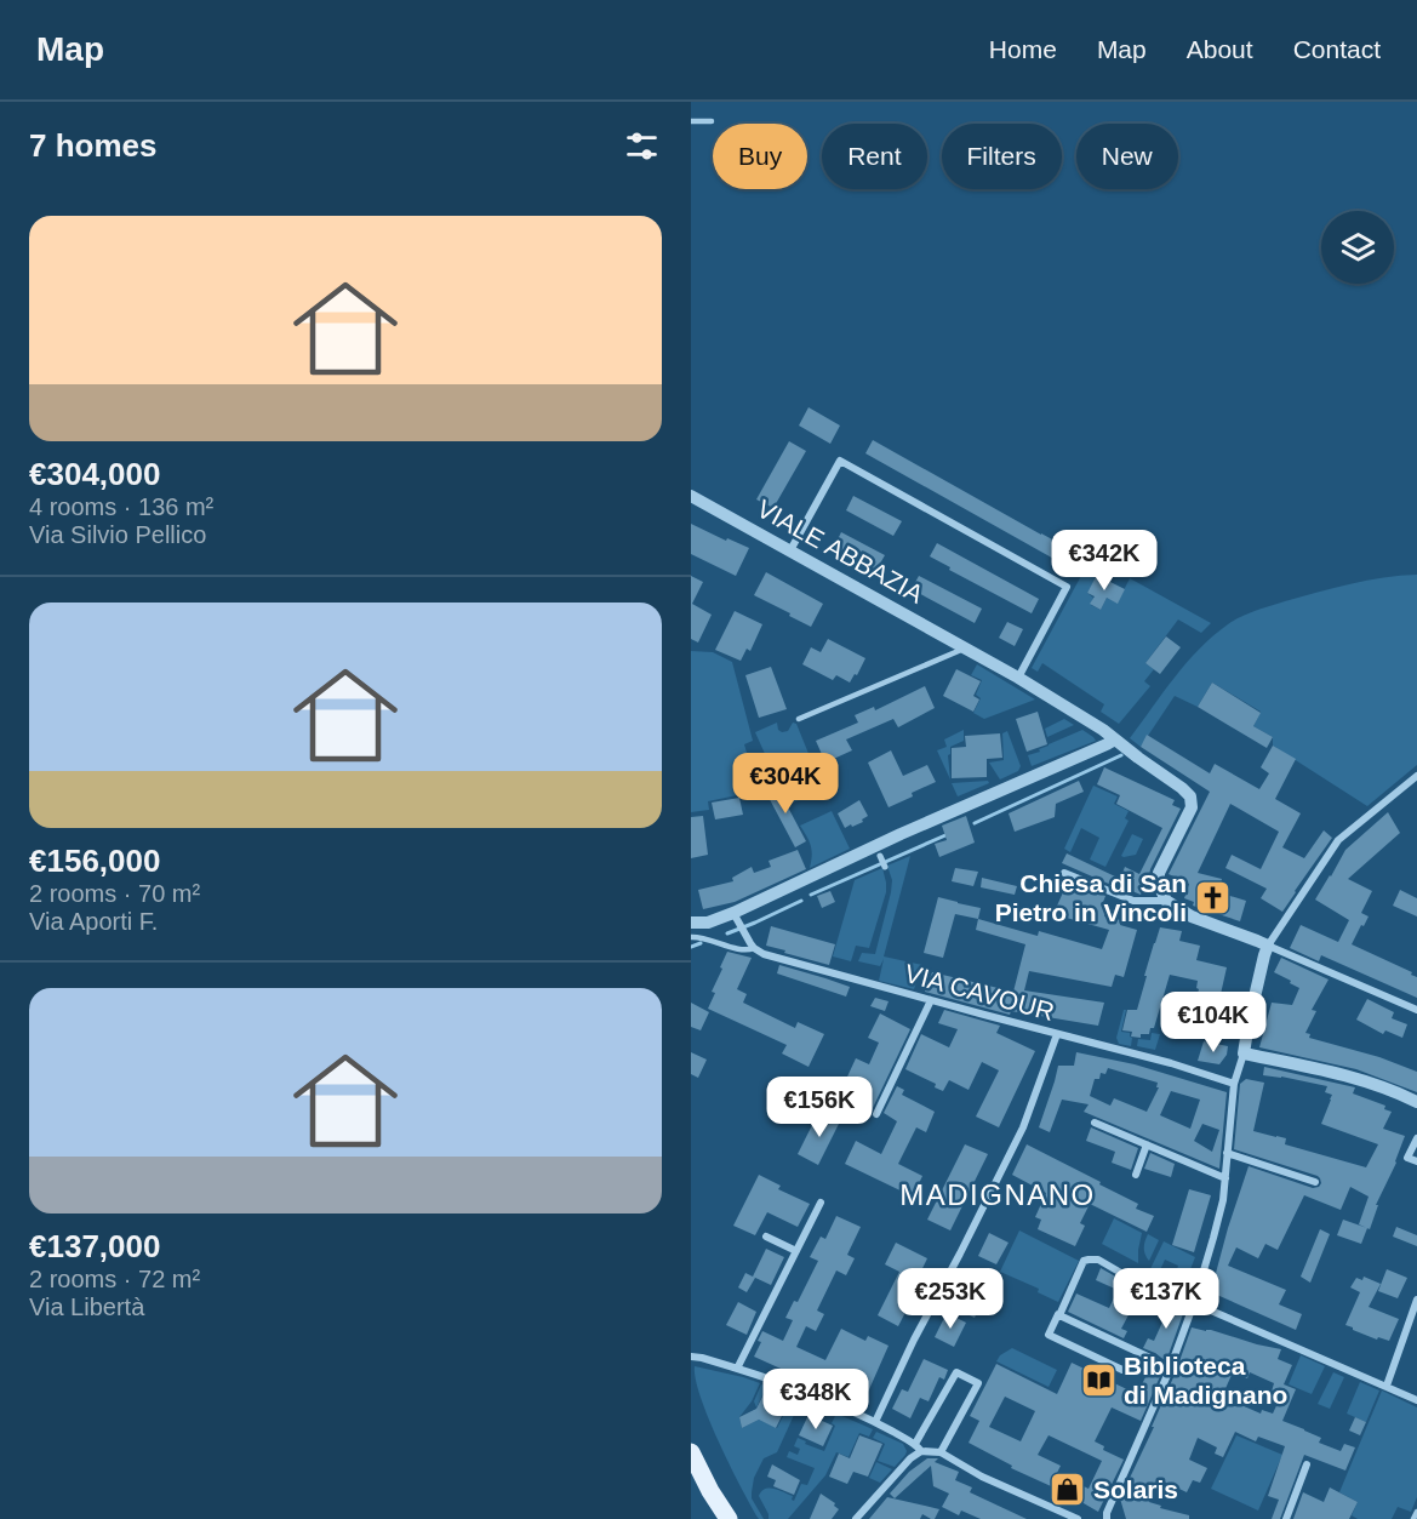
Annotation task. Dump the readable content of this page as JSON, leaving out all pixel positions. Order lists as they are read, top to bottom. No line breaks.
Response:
{"streets":{"street":["VIALE ABBAZIA","VIA CAVOUR"]},"districts":["MADIGNANO"],"places":{"church":["Chiesa di San Pietro in Vincoli"],"library":["Biblioteca di Madignano"],"shop":["Solaris"]},"page":{"header":"Map","nav":["Home","Map","About","Contact"],"heading":"7 homes","chip":["Buy","Rent","Filters","New"],"list":[{"name":"€304,000","note":"4 rooms · 136 m² · Via Silvio Pellico"},{"name":"€156,000","note":"2 rooms · 70 m² · Via Aporti F."},{"name":"€137,000","note":"2 rooms · 72 m² · Via Libertà"}],"price":["€342K","€304K","€104K","€156K","€253K","€137K","€348K"]}}
